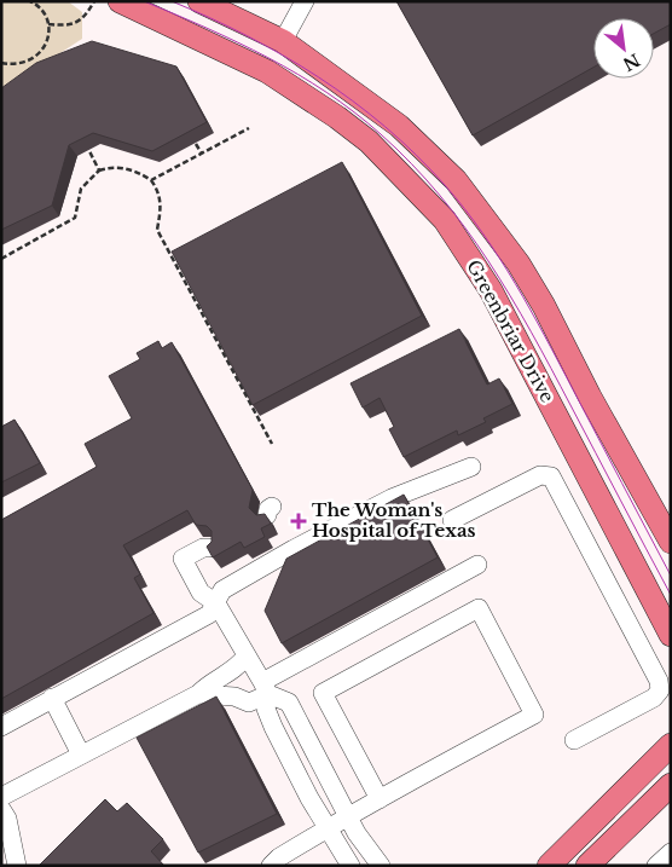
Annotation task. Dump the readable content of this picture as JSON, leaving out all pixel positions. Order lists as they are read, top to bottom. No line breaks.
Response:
{"streets":{"main road":["Greenbriar Drive"]},"places":{"health":["The Woman's Hospital of Texas"]},"north":"bottom right"}
